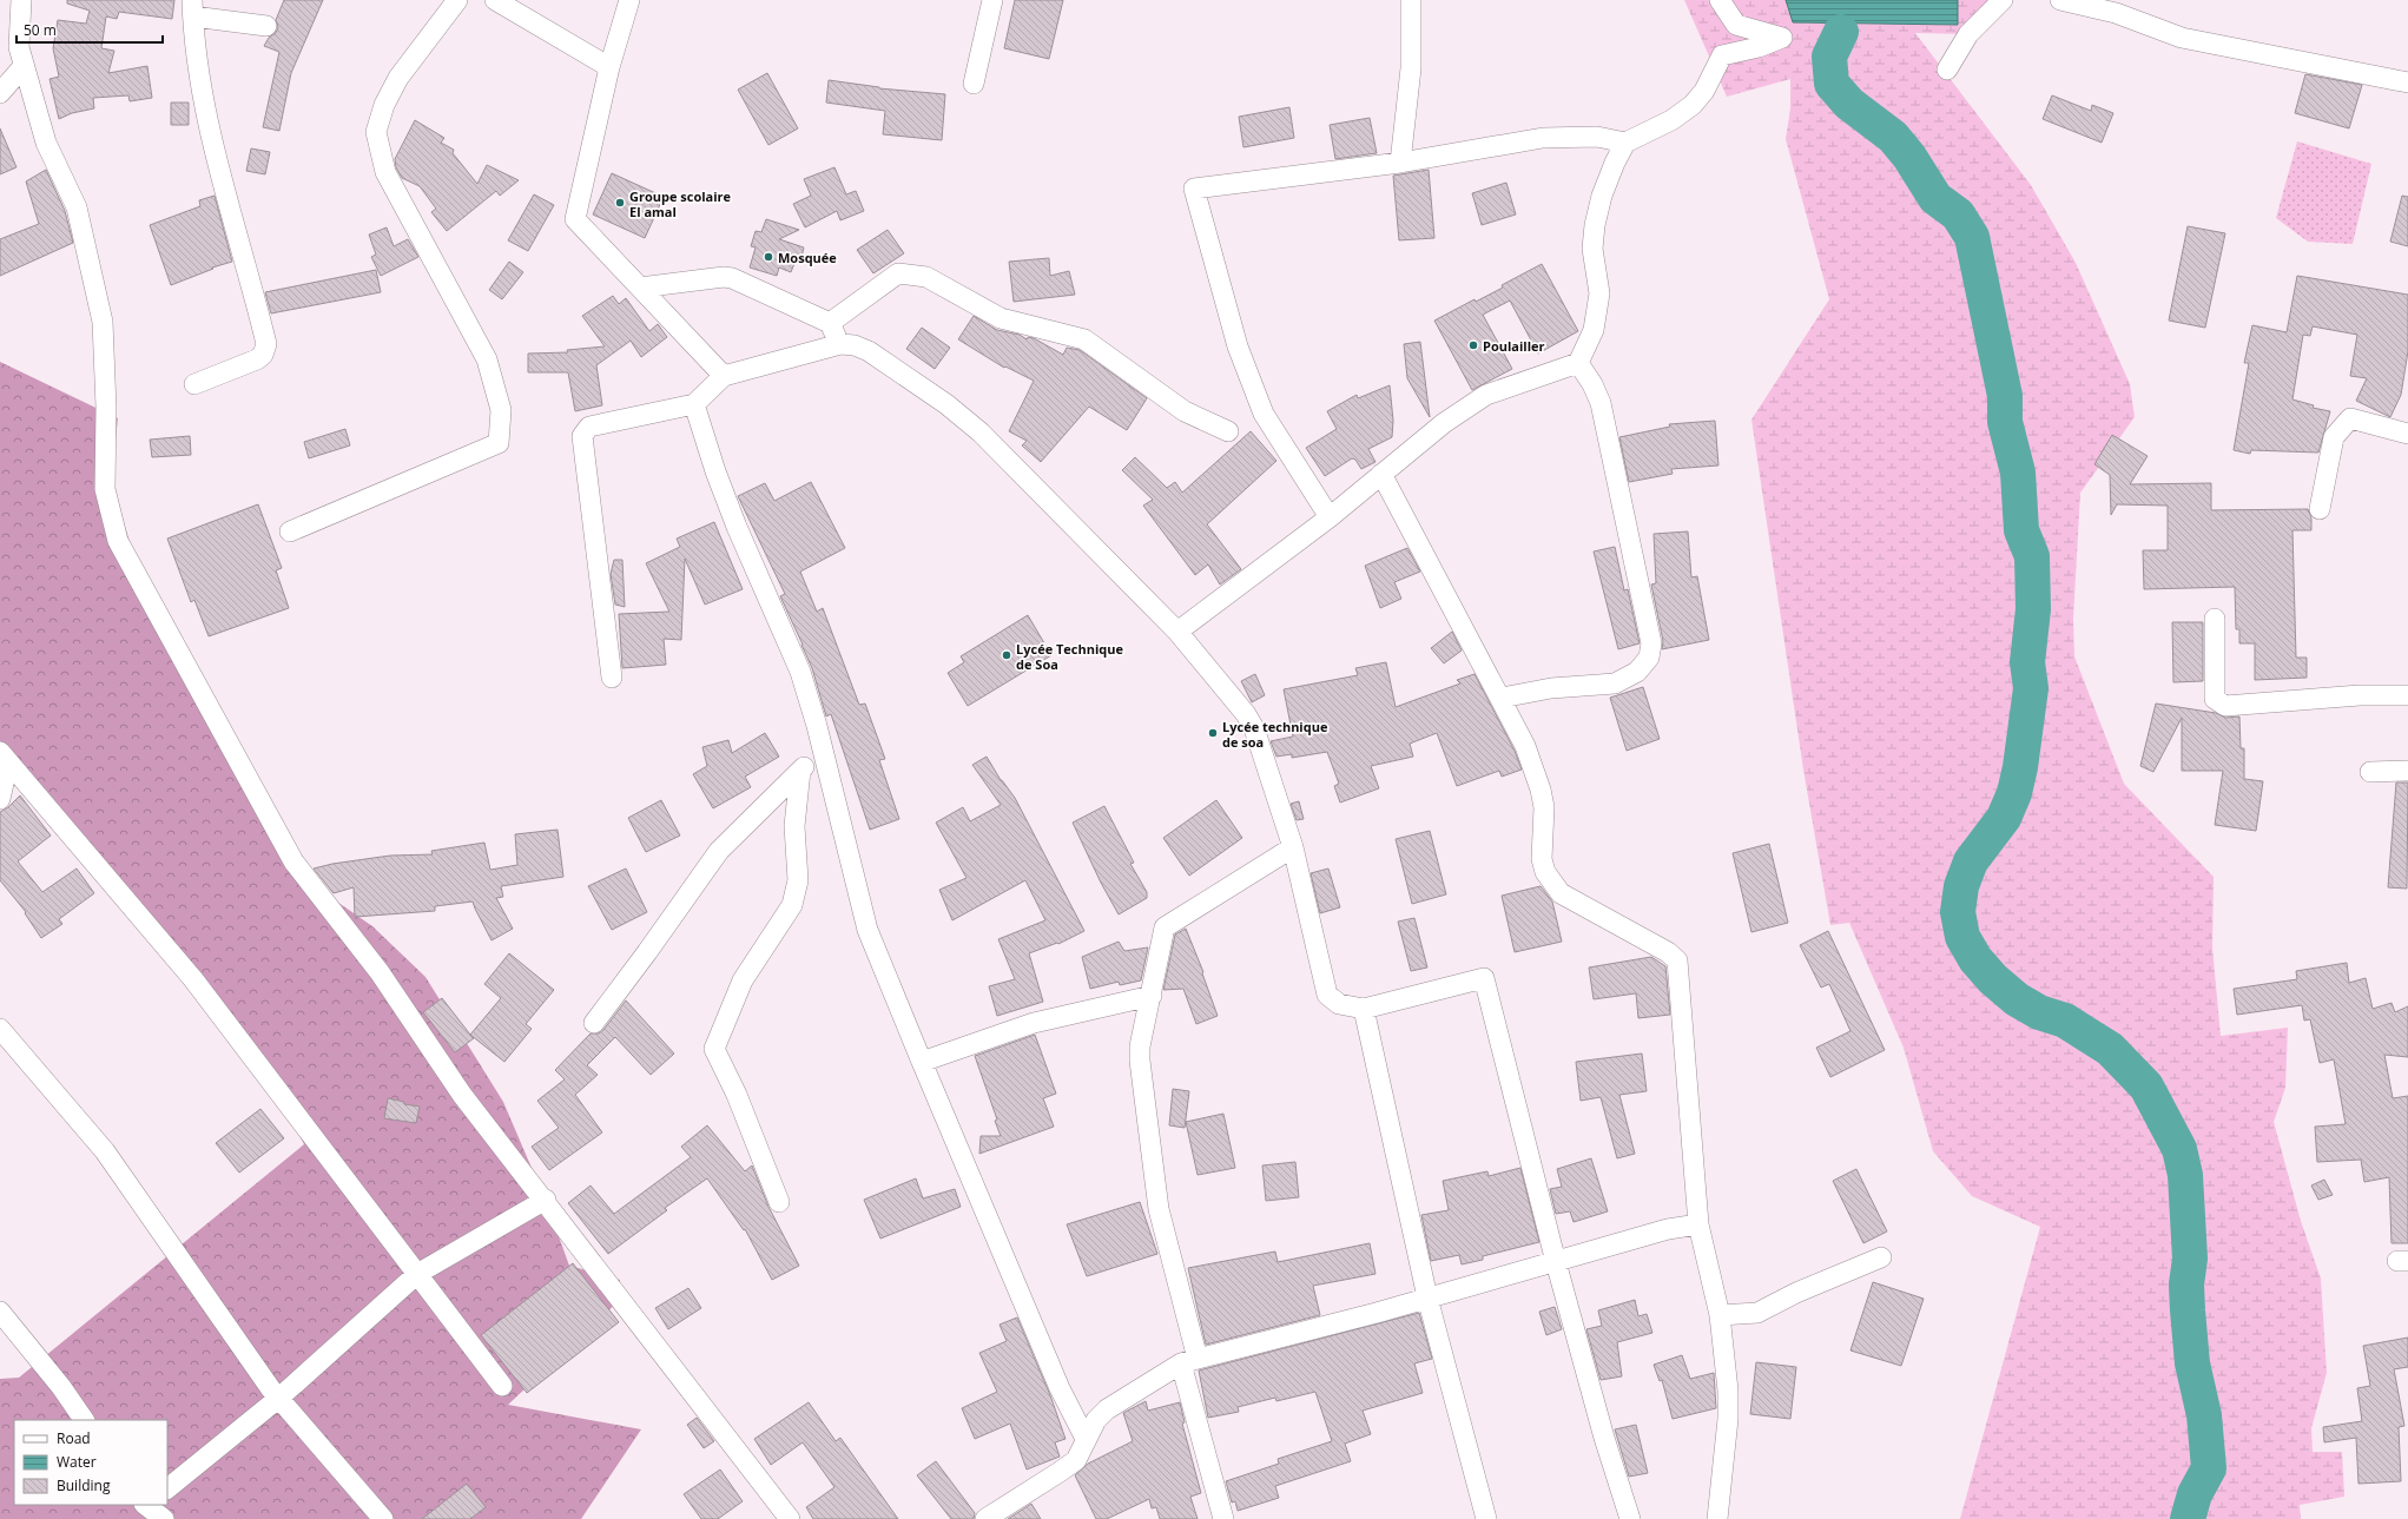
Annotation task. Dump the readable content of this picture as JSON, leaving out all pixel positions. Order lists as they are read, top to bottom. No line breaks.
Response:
{"places":["Groupe scolaire El amal","Mosquée","Poulailler","Lycée Technique de Soa","Lycée technique de soa"],"legend":["Road","Water","Building"],"scale_bar":"50 m"}
